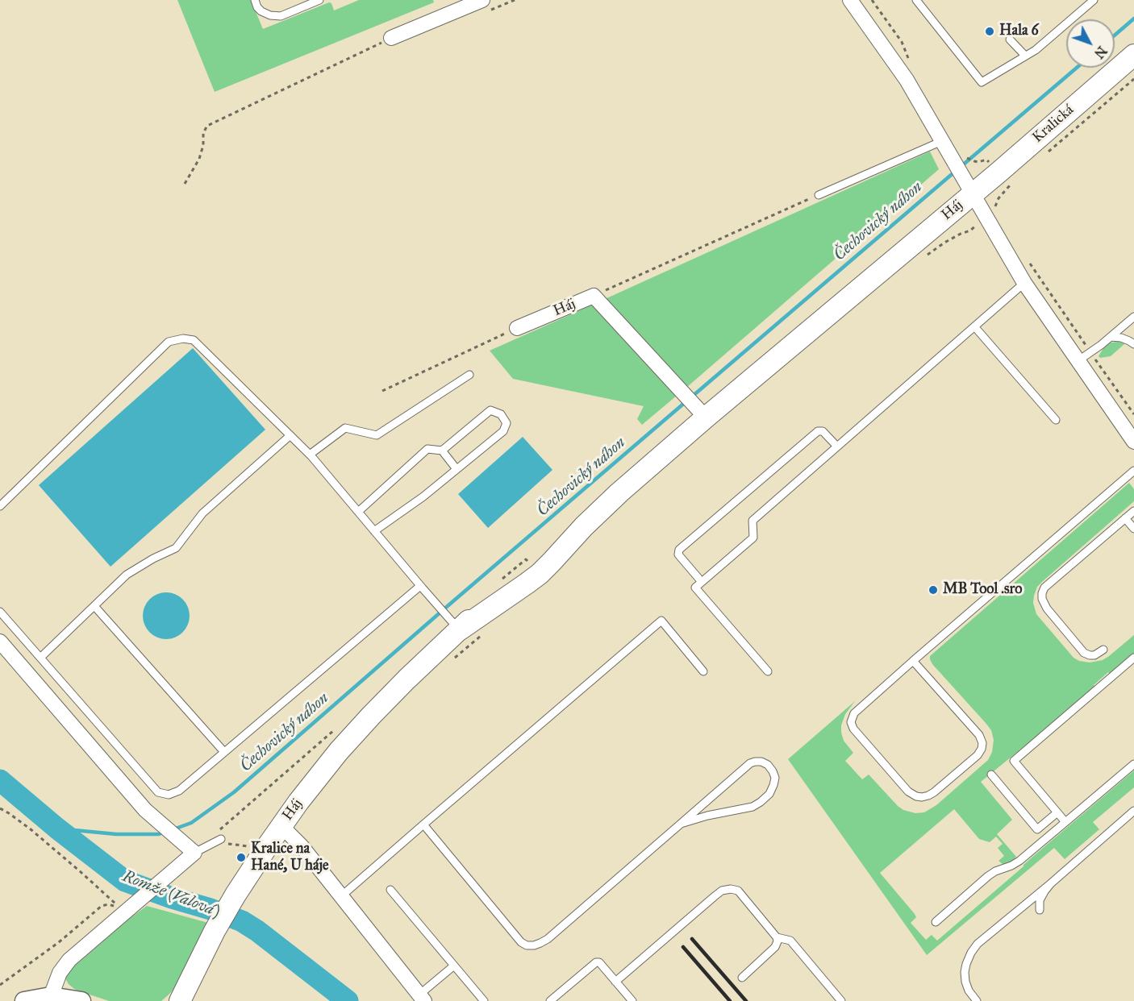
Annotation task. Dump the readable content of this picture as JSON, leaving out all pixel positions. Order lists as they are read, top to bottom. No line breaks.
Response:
{"streets":{"main road":["Kralická","Háj"]},"crossings":[["Kralická","Háj"]],"water":["Čechovický náhon","Romže (Valová)"],"places":["Hala 6","MB Tool .sro","Kralice na Hané, U háje"],"north":"bottom right"}
